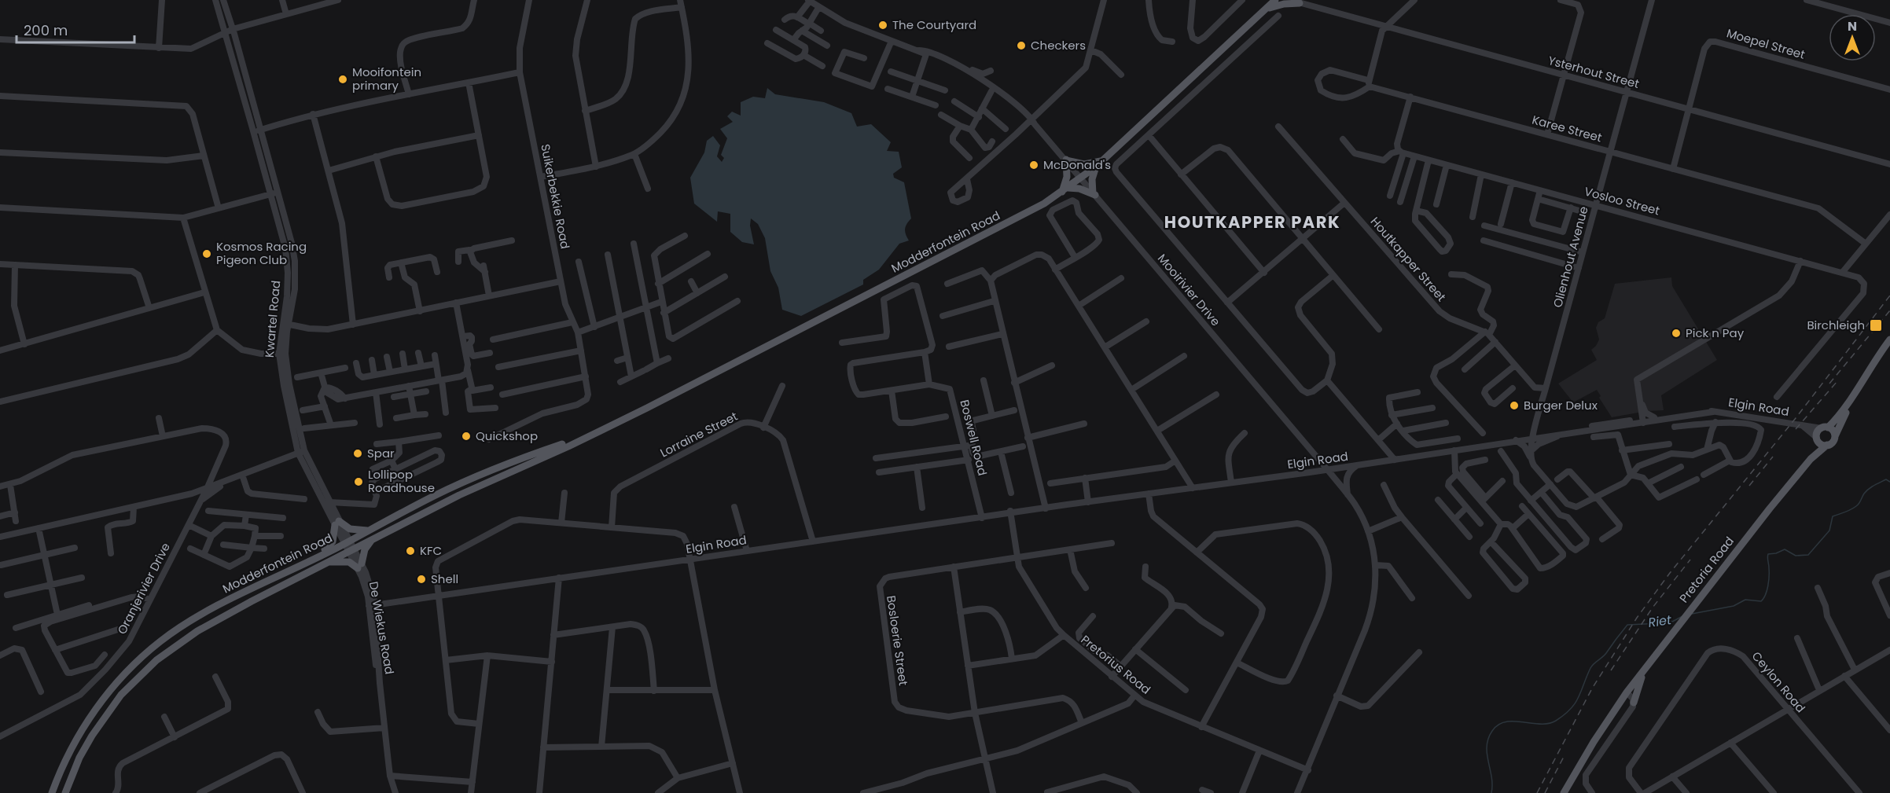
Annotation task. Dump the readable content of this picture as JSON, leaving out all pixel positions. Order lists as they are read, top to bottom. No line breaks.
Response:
{"streets":{"main road":["Modderfontein Road","Pretoria Road"],"street":["Moepel Street","Ysterhout Street","Karee Street","Suikerbekkie Road","Vosloo Street","Olienhout Avenue","Houtkapper Street","Mooirivier Drive","Kwartel Road","Elgin Road","Lorraine Street","Boswell Road","Oranjerivier Drive","De Wiekus Road","Bosloerie Street","Pretorius Road","Ceylon Road"]},"crossings":[["Moepel Street","Ysterhout Street"],["Moepel Street","Karee Street"],["Ysterhout Street","Olienhout Avenue"],["Karee Street","Olienhout Avenue"],["Vosloo Street","Olienhout Avenue"],["Modderfontein Road","Mooirivier Drive"],["Modderfontein Road","Kwartel Road"],["Modderfontein Road","De Wiekus Road"],["Olienhout Avenue","Houtkapper Street"],["Olienhout Avenue","Elgin Road"],["Mooirivier Drive","Elgin Road"],["Mooirivier Drive","Pretorius Road"],["Kwartel Road","De Wiekus Road"],["Elgin Road","Lorraine Street"],["Elgin Road","Boswell Road"],["Elgin Road","Pretoria Road"],["Elgin Road","De Wiekus Road"],["Elgin Road","Pretorius Road"],["Bosloerie Street","Pretorius Road"]],"districts":["HOUTKAPPER PARK"],"water":["Riet"],"places":{"other":["The Courtyard","Checkers","Mooifontein primary","McDonald's","Kosmos Racing Pigeon Club","Pick n Pay","Burger Delux","Quickshop","Spar","Lollipop Roadhouse","KFC","Shell"],"transit":["Birchleigh"]},"scale_bar":"200 m","north":"top"}
